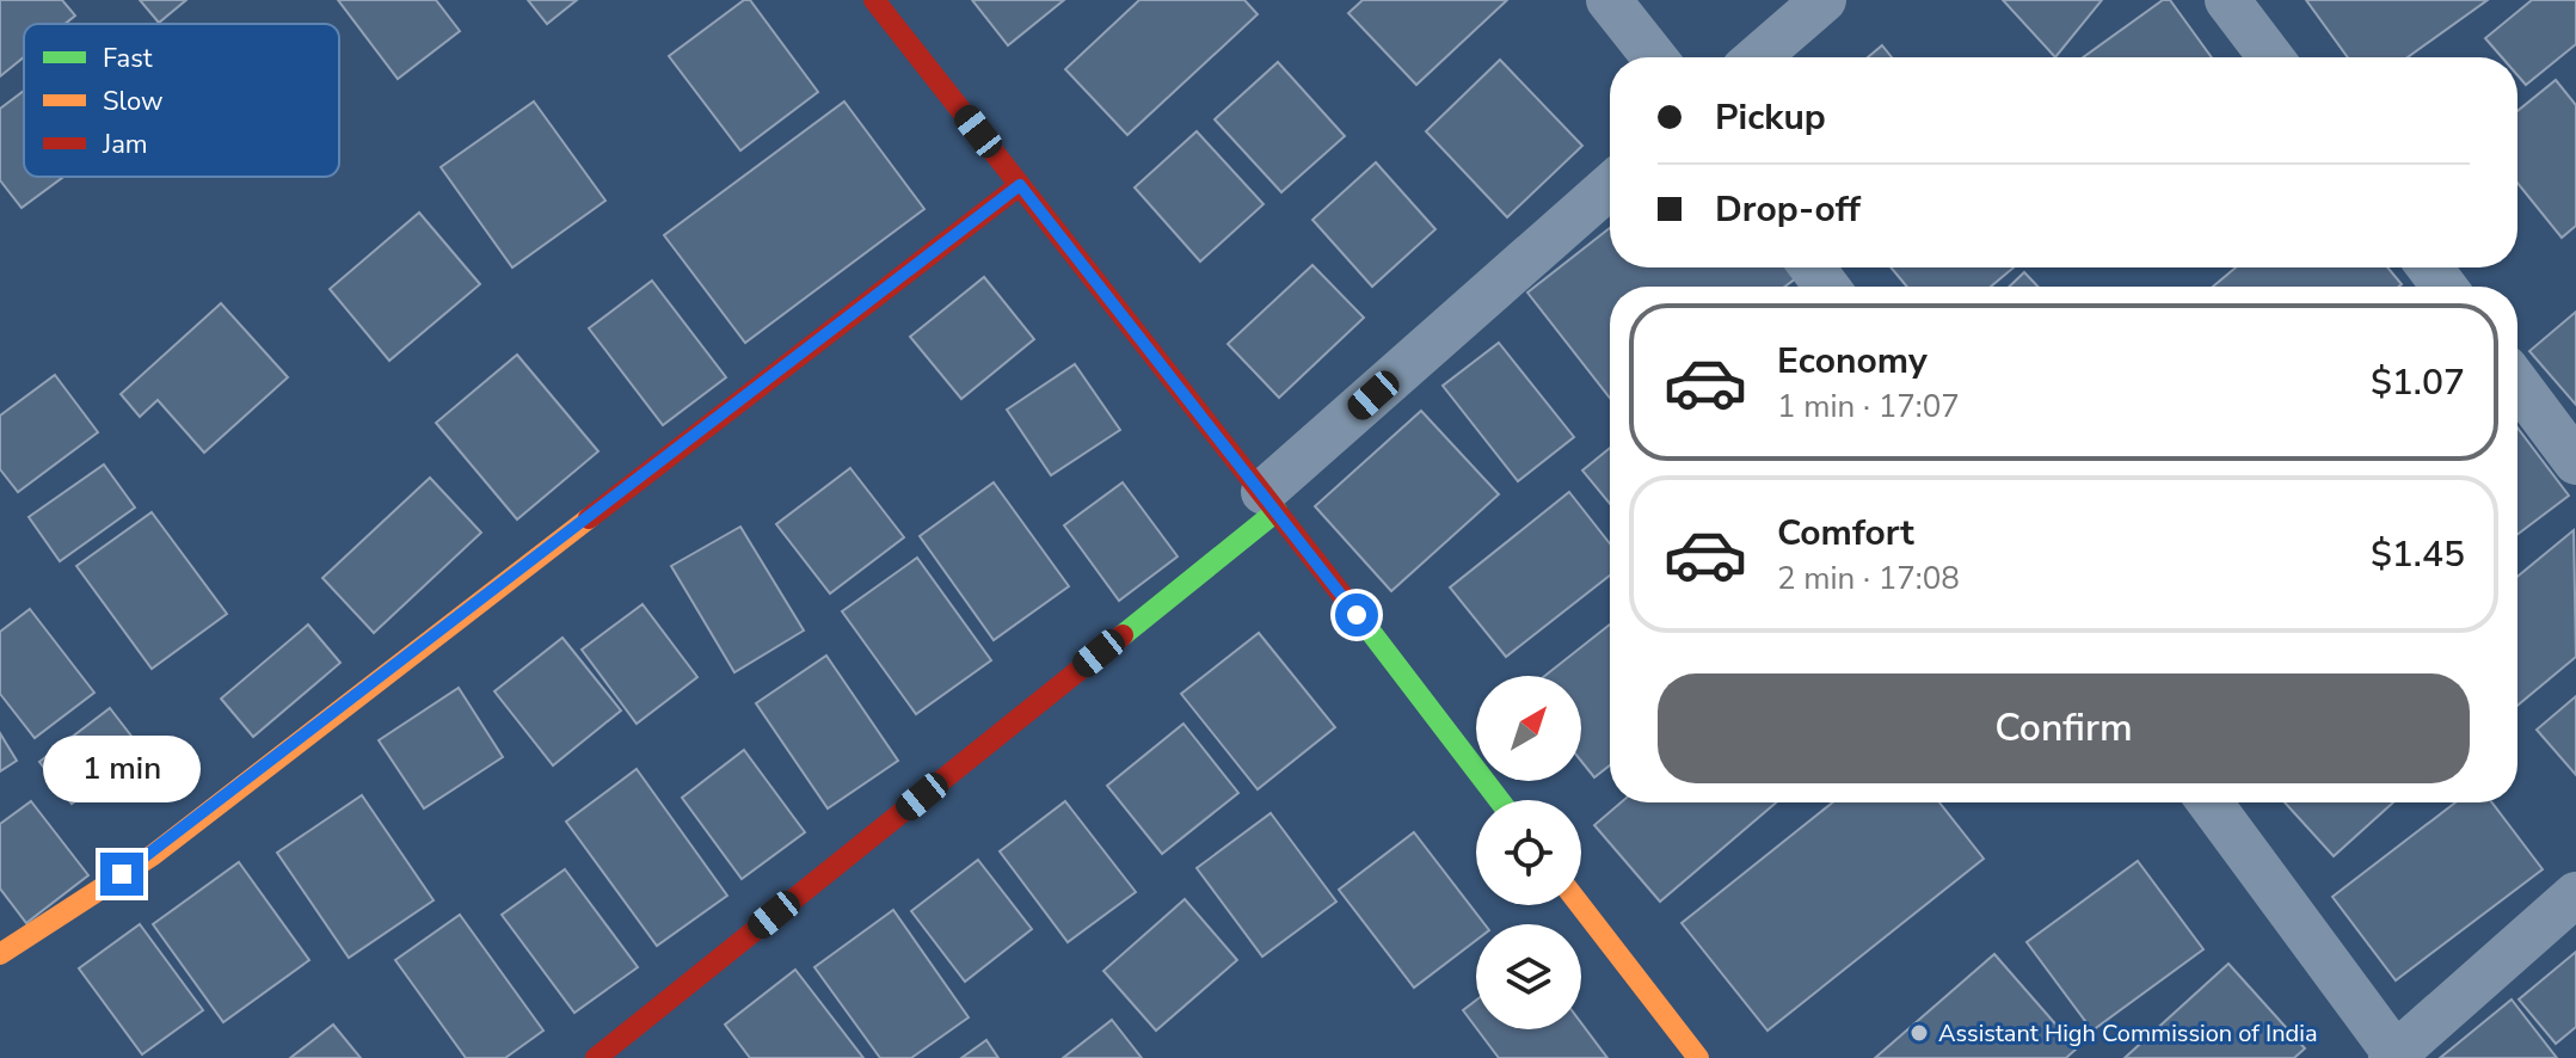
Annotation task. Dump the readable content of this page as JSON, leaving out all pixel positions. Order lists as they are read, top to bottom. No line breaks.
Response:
{"places":["Assistant High Commission of India"],"legend":["Fast","Slow","Jam"],"north":"top right","page":{"banner":["Pickup","Drop-off"],"list":[{"name":"Economy","note":"1 min · 17:07","value":"$1.07"},{"name":"Comfort","note":"2 min · 17:08","value":"$1.45"}],"buttons":"Confirm","bubble":"1 min"}}
